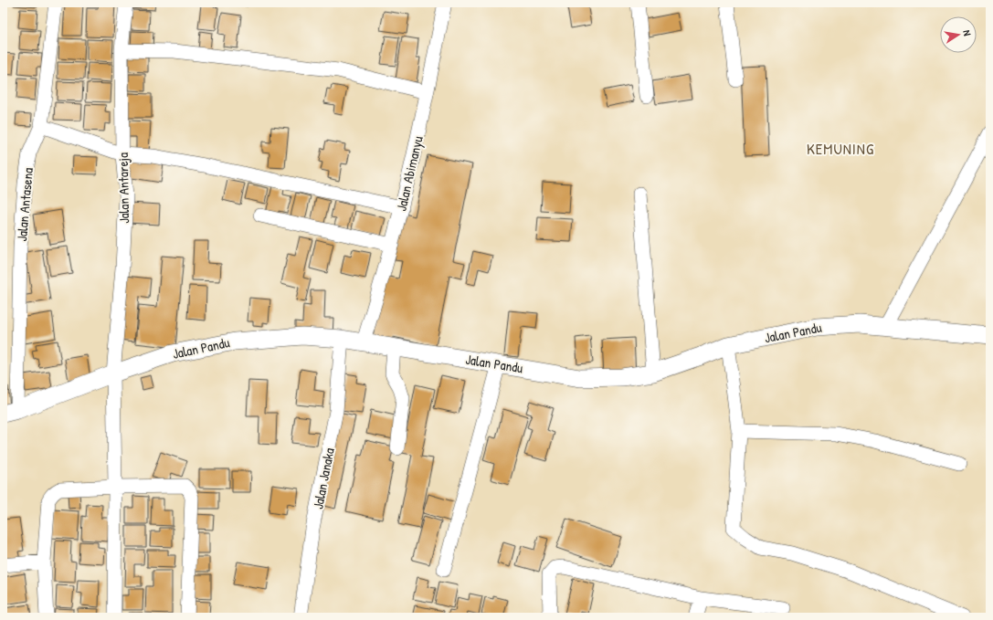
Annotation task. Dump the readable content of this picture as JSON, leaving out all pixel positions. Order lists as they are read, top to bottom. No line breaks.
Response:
{"streets":{"street":["Jalan Abimanyu","Jalan Antareja","Jalan Antasena","Jalan Pandu","Jalan Janaka"]},"crossings":[["Jalan Abimanyu","Jalan Pandu"],["Jalan Antareja","Jalan Pandu"],["Jalan Antasena","Jalan Pandu"],["Jalan Pandu","Jalan Janaka"]],"districts":["KEMUNING"],"north":"right"}
